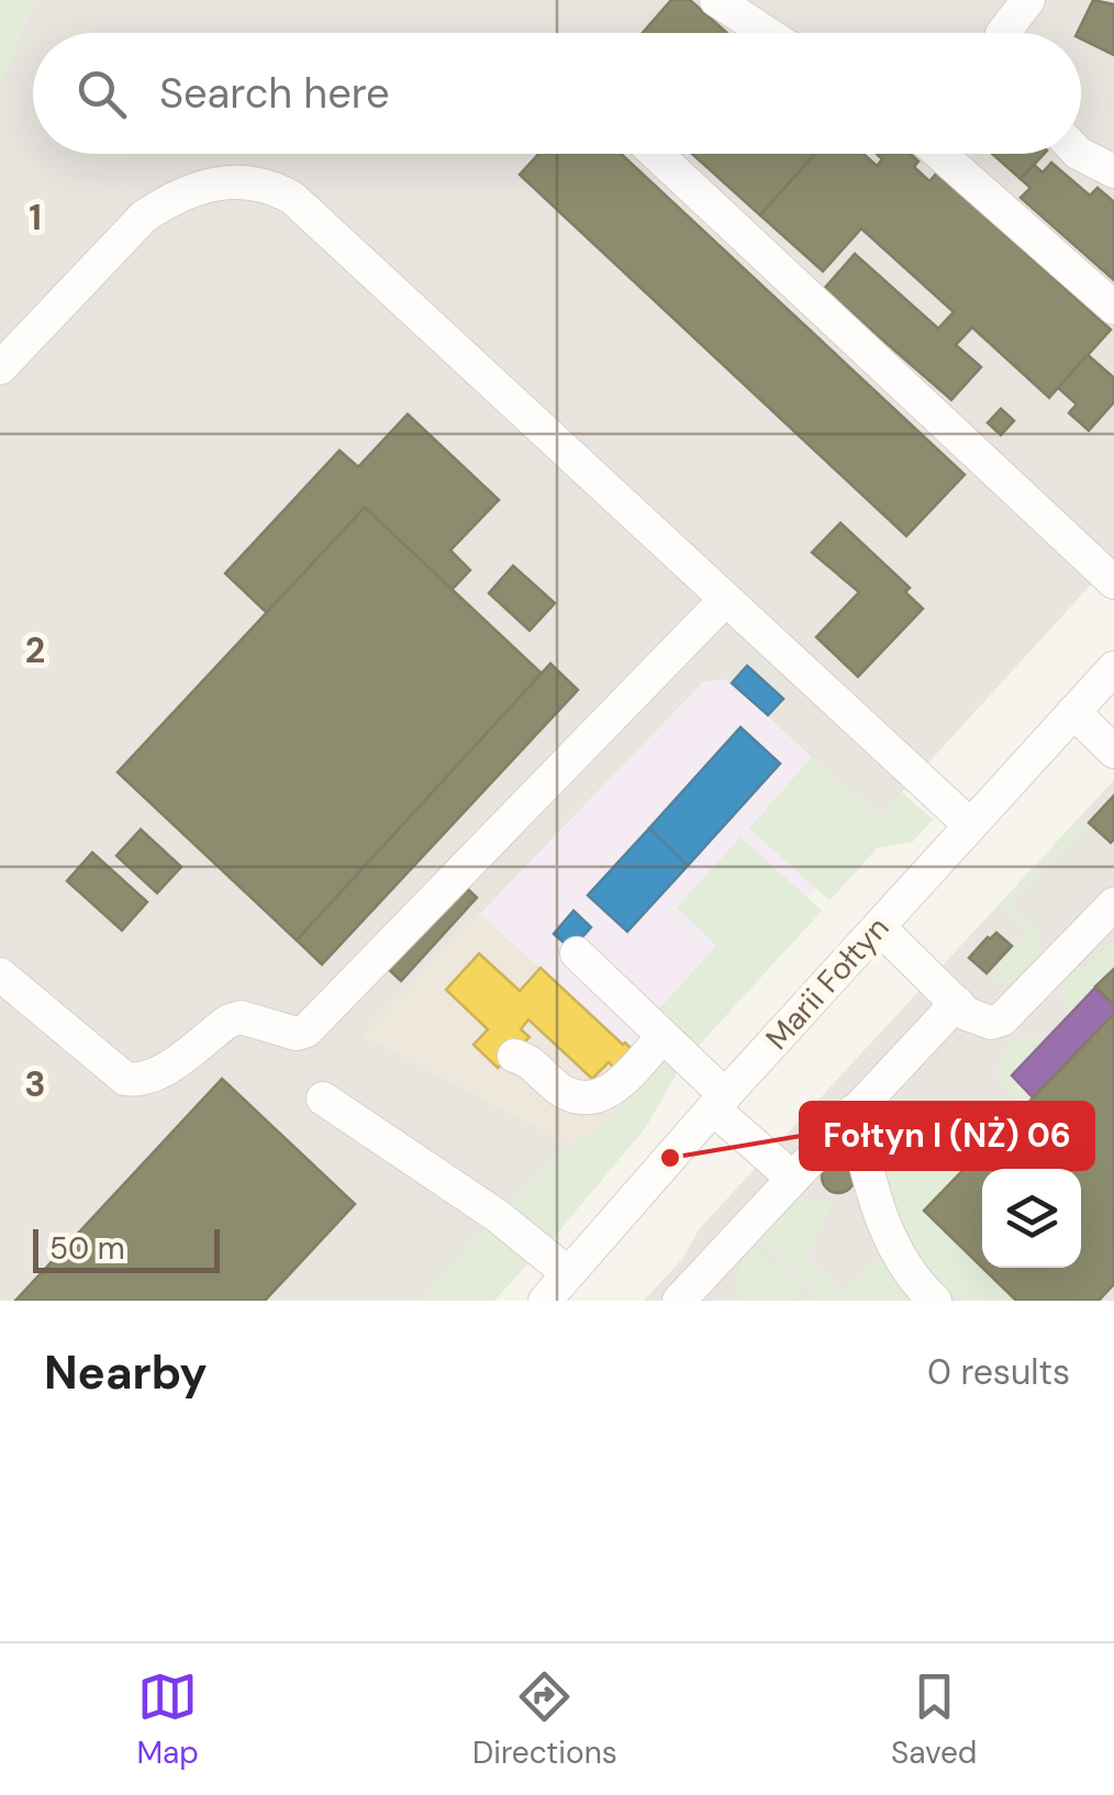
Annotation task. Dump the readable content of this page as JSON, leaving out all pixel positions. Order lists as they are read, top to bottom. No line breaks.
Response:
{"streets":{"street":["Marii Fołtyn"]},"places":["Fołtyn I (NŻ) 06"],"scale_bar":"50 m","page":{"search":"Search here","scale":"50 m","heading":["Nearby","0 results"],"nav":["Map","Directions","Saved"]},"grid":{"rows":["1","2","3"]}}
